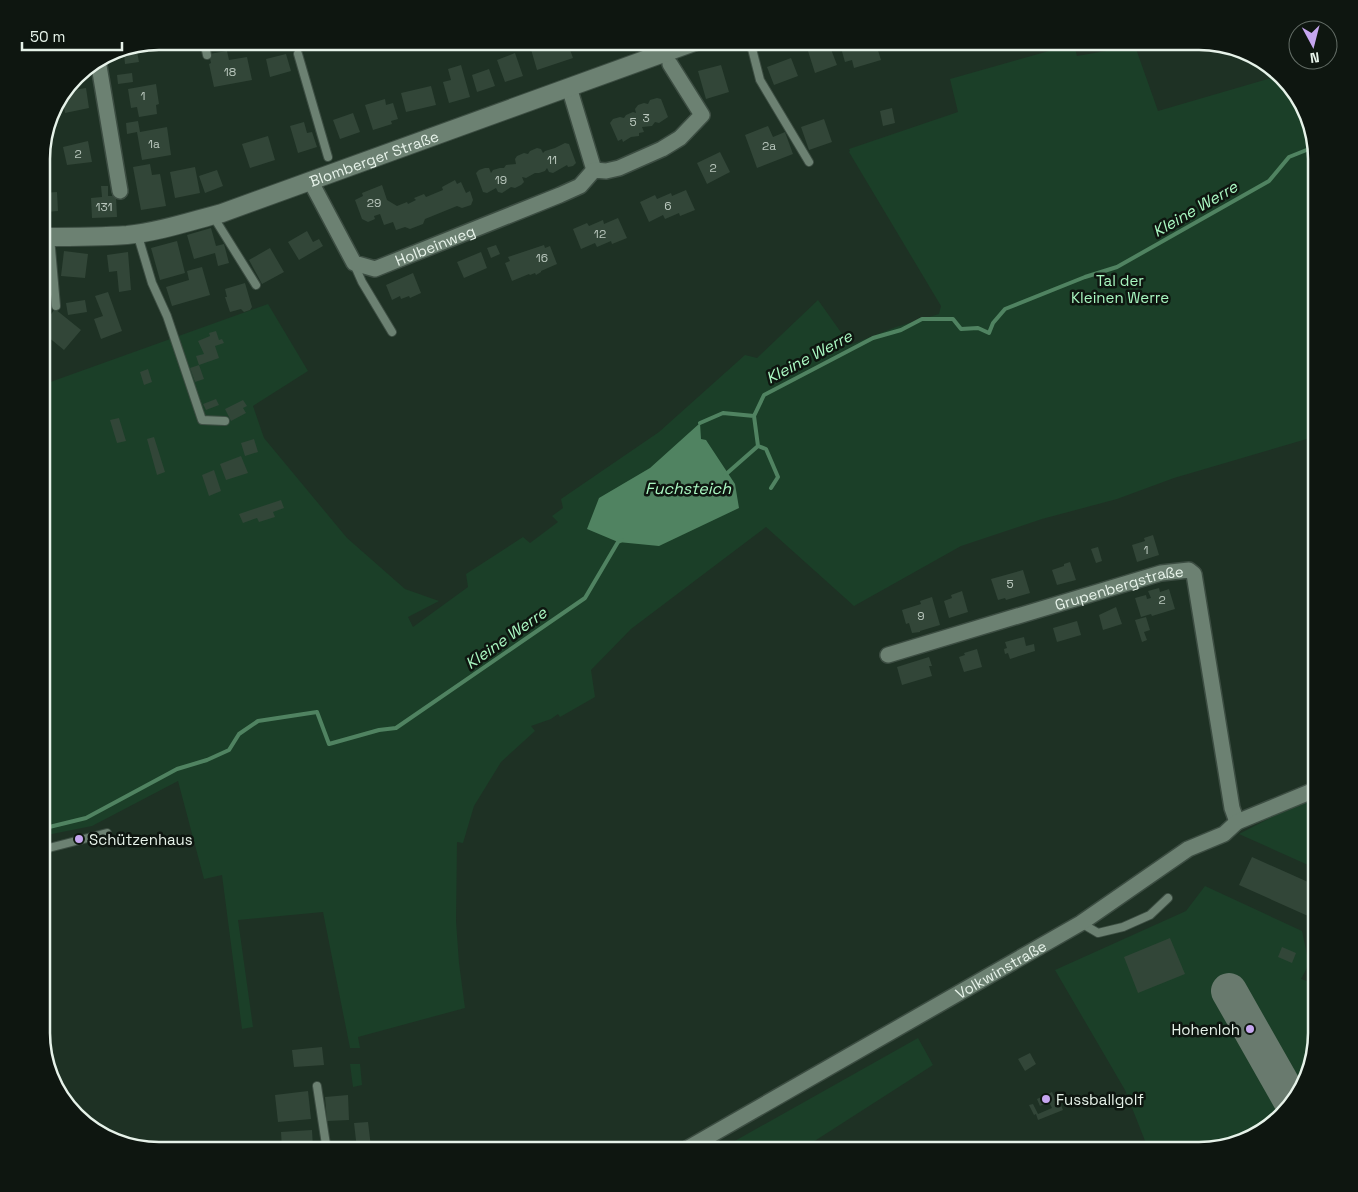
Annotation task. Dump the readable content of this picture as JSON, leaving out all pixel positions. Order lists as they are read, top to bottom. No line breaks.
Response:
{"streets":{"street":["Blomberger Straße","Holbeinweg","Grupenbergstraße","Volkwinstraße"]},"crossings":[["Grupenbergstraße","Volkwinstraße"]],"water":["Kleine Werre","Fuchsteich"],"parks":["Tal der Kleinen Werre"],"places":["Schützenhaus","Hohenloh","Fussballgolf"],"house_numbers":["18","1","3","5","1a","2a","2","11","2","19","29","6","131","12","16","1","5","2","9"],"scale_bar":"50 m","north":"bottom"}
